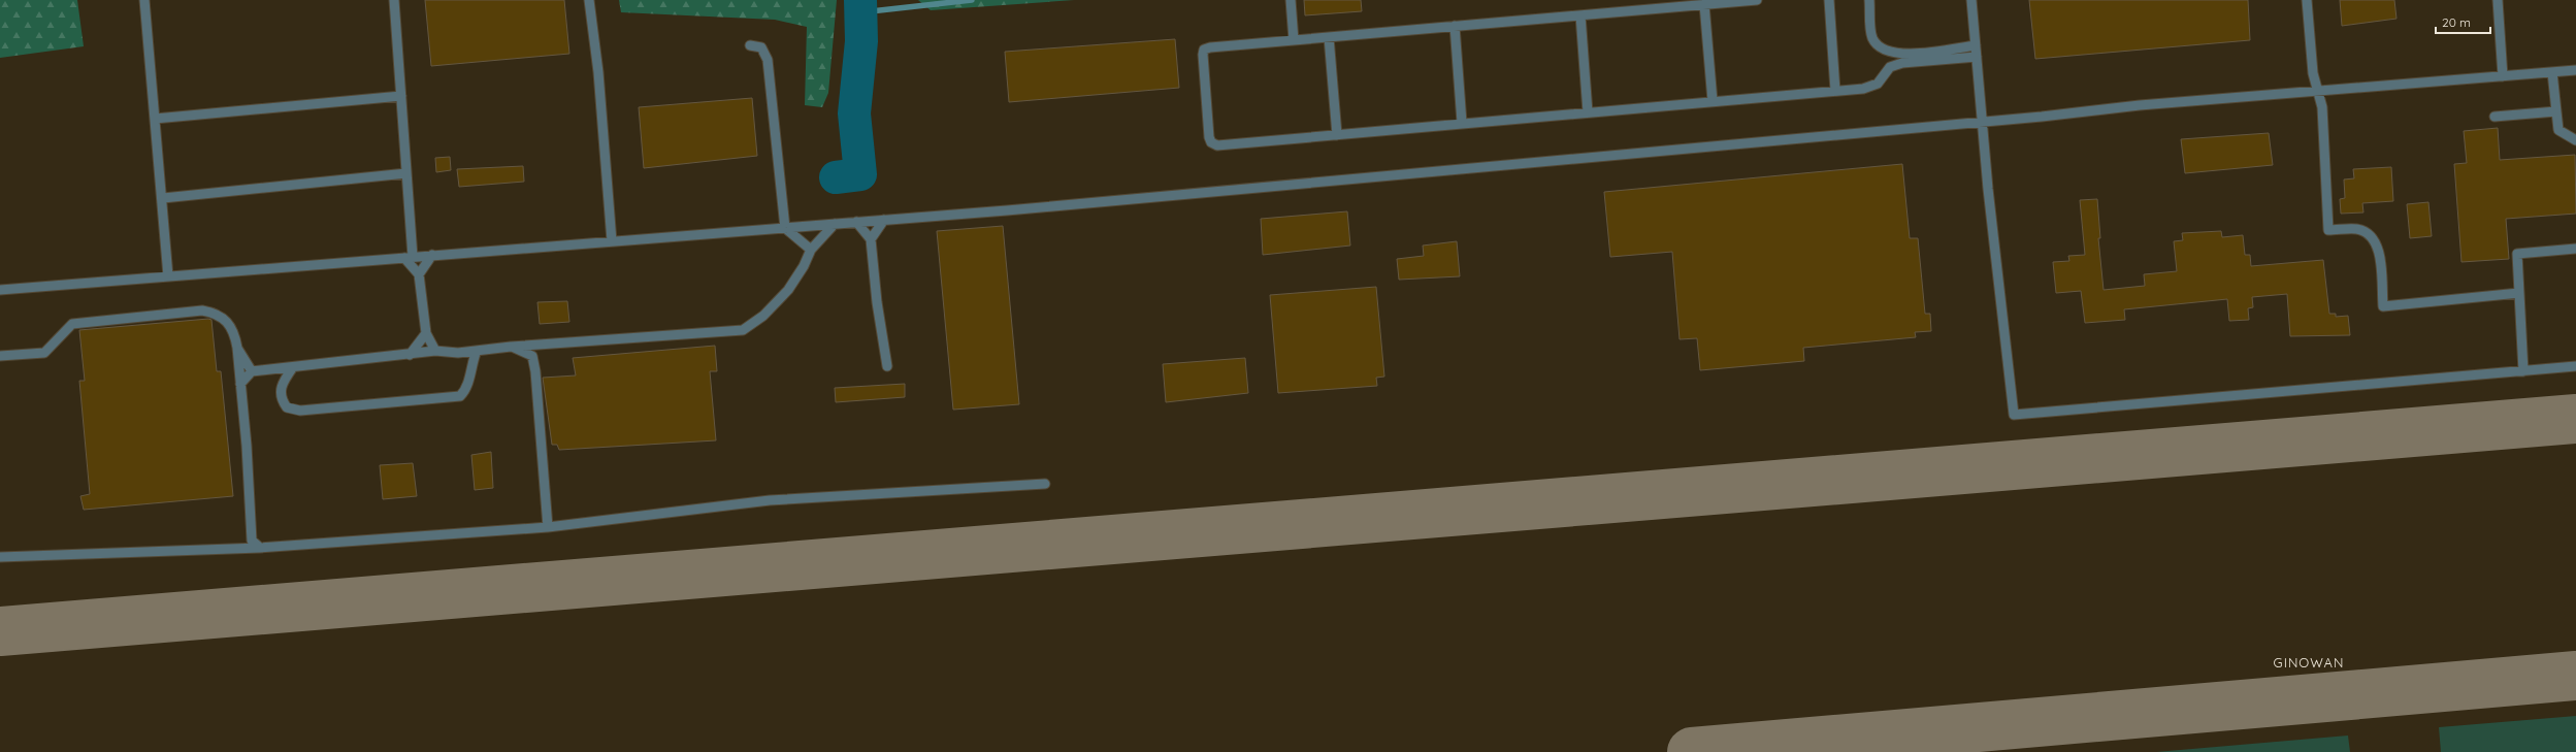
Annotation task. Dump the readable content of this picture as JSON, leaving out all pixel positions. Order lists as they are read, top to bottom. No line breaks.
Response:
{"districts":["GINOWAN"],"scale_bar":"20 m"}
